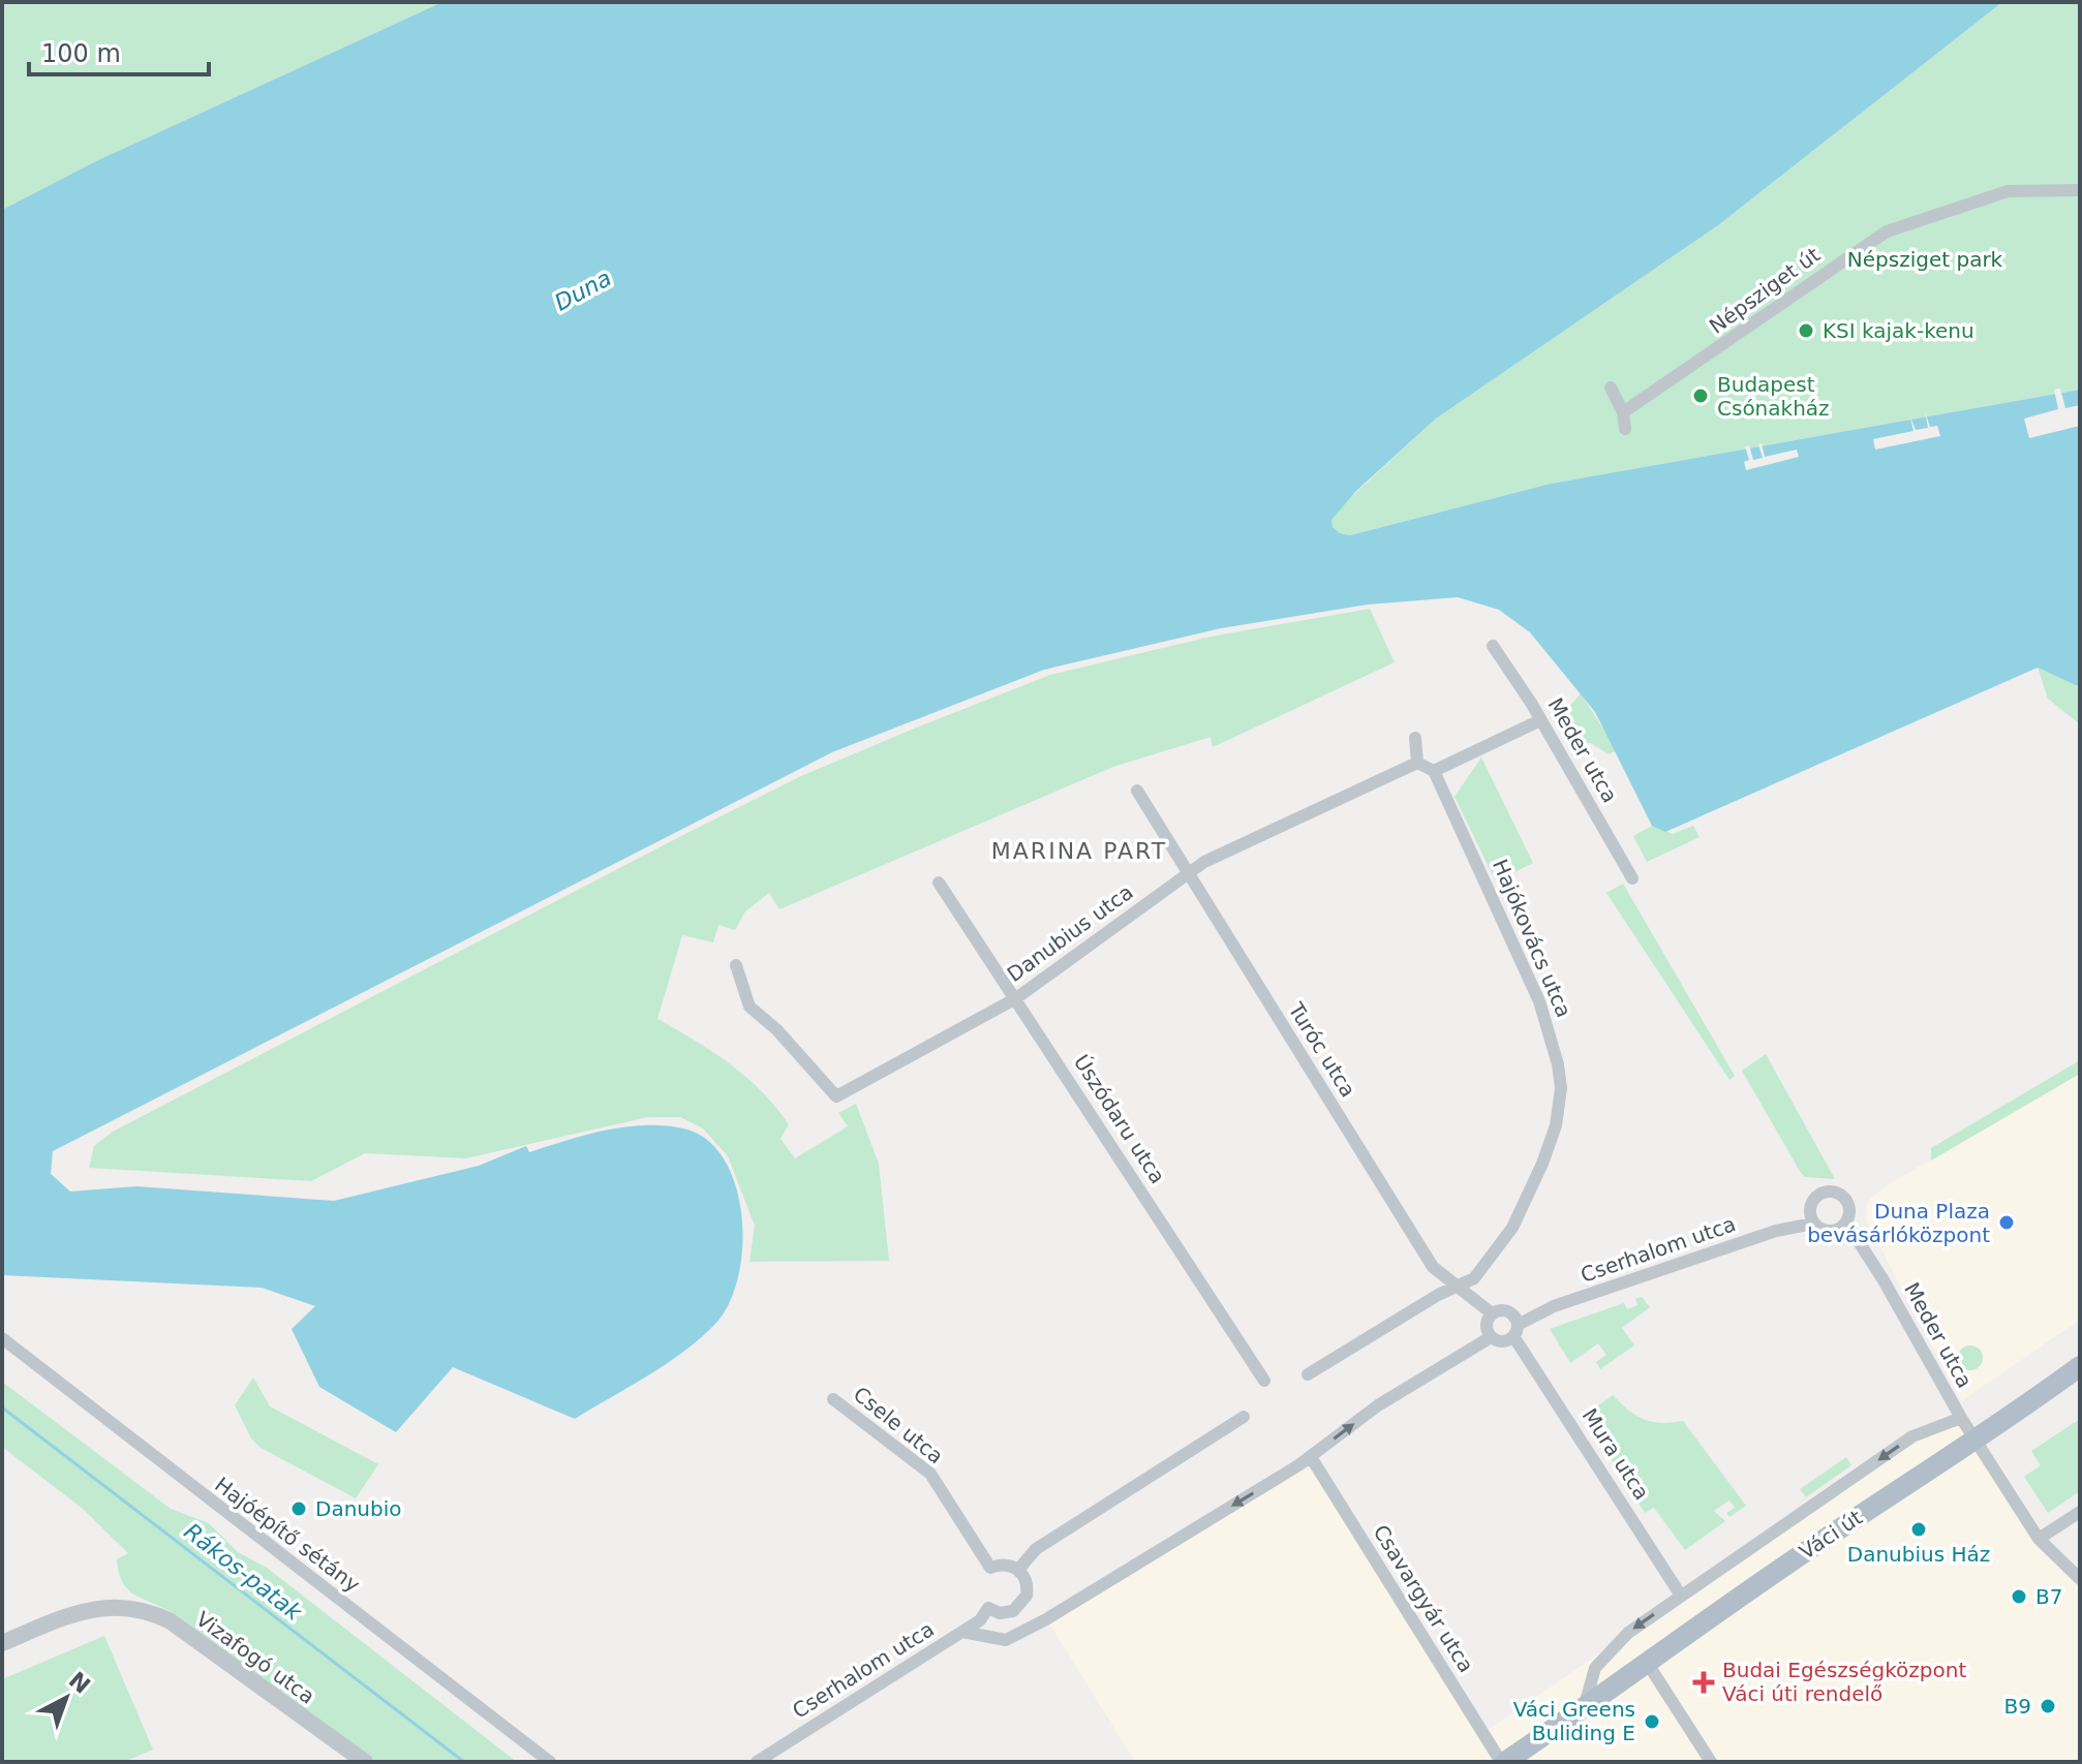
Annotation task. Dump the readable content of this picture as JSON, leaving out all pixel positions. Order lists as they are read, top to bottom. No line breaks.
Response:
{"streets":{"main road":["Váci út"],"street":["Népsziget út","Meder utca","Danubius utca","Hajókovács utca","Turóc utca","Úszódaru utca","Cserhalom utca","Csele utca","Mura utca","Hajóépítő sétány","Csavargyár utca","Vizafogó utca"]},"crossings":[["Meder utca","Cserhalom utca"],["Meder utca","Váci út"],["Danubius utca","Turóc utca"],["Danubius utca","Úszódaru utca"],["Hajókovács utca","Turóc utca"],["Cserhalom utca","Csele utca"],["Cserhalom utca","Mura utca"],["Mura utca","Váci út"],["Váci út","Csavargyár utca"]],"one_way":["Váci út"],"districts":["MARINA PART"],"water":["Duna","Rákos-patak"],"parks":["Népsziget park"],"places":{"other":["KSI kajak-kenu","Budapest Csónakház","Duna Plaza bevásárlóközpont","Danubio","Danubius Ház","B7","B9","Váci Greens Buliding E"],"health":["Budai Egészségközpont Váci úti rendelő"]},"scale_bar":"100 m","north":"top right"}
